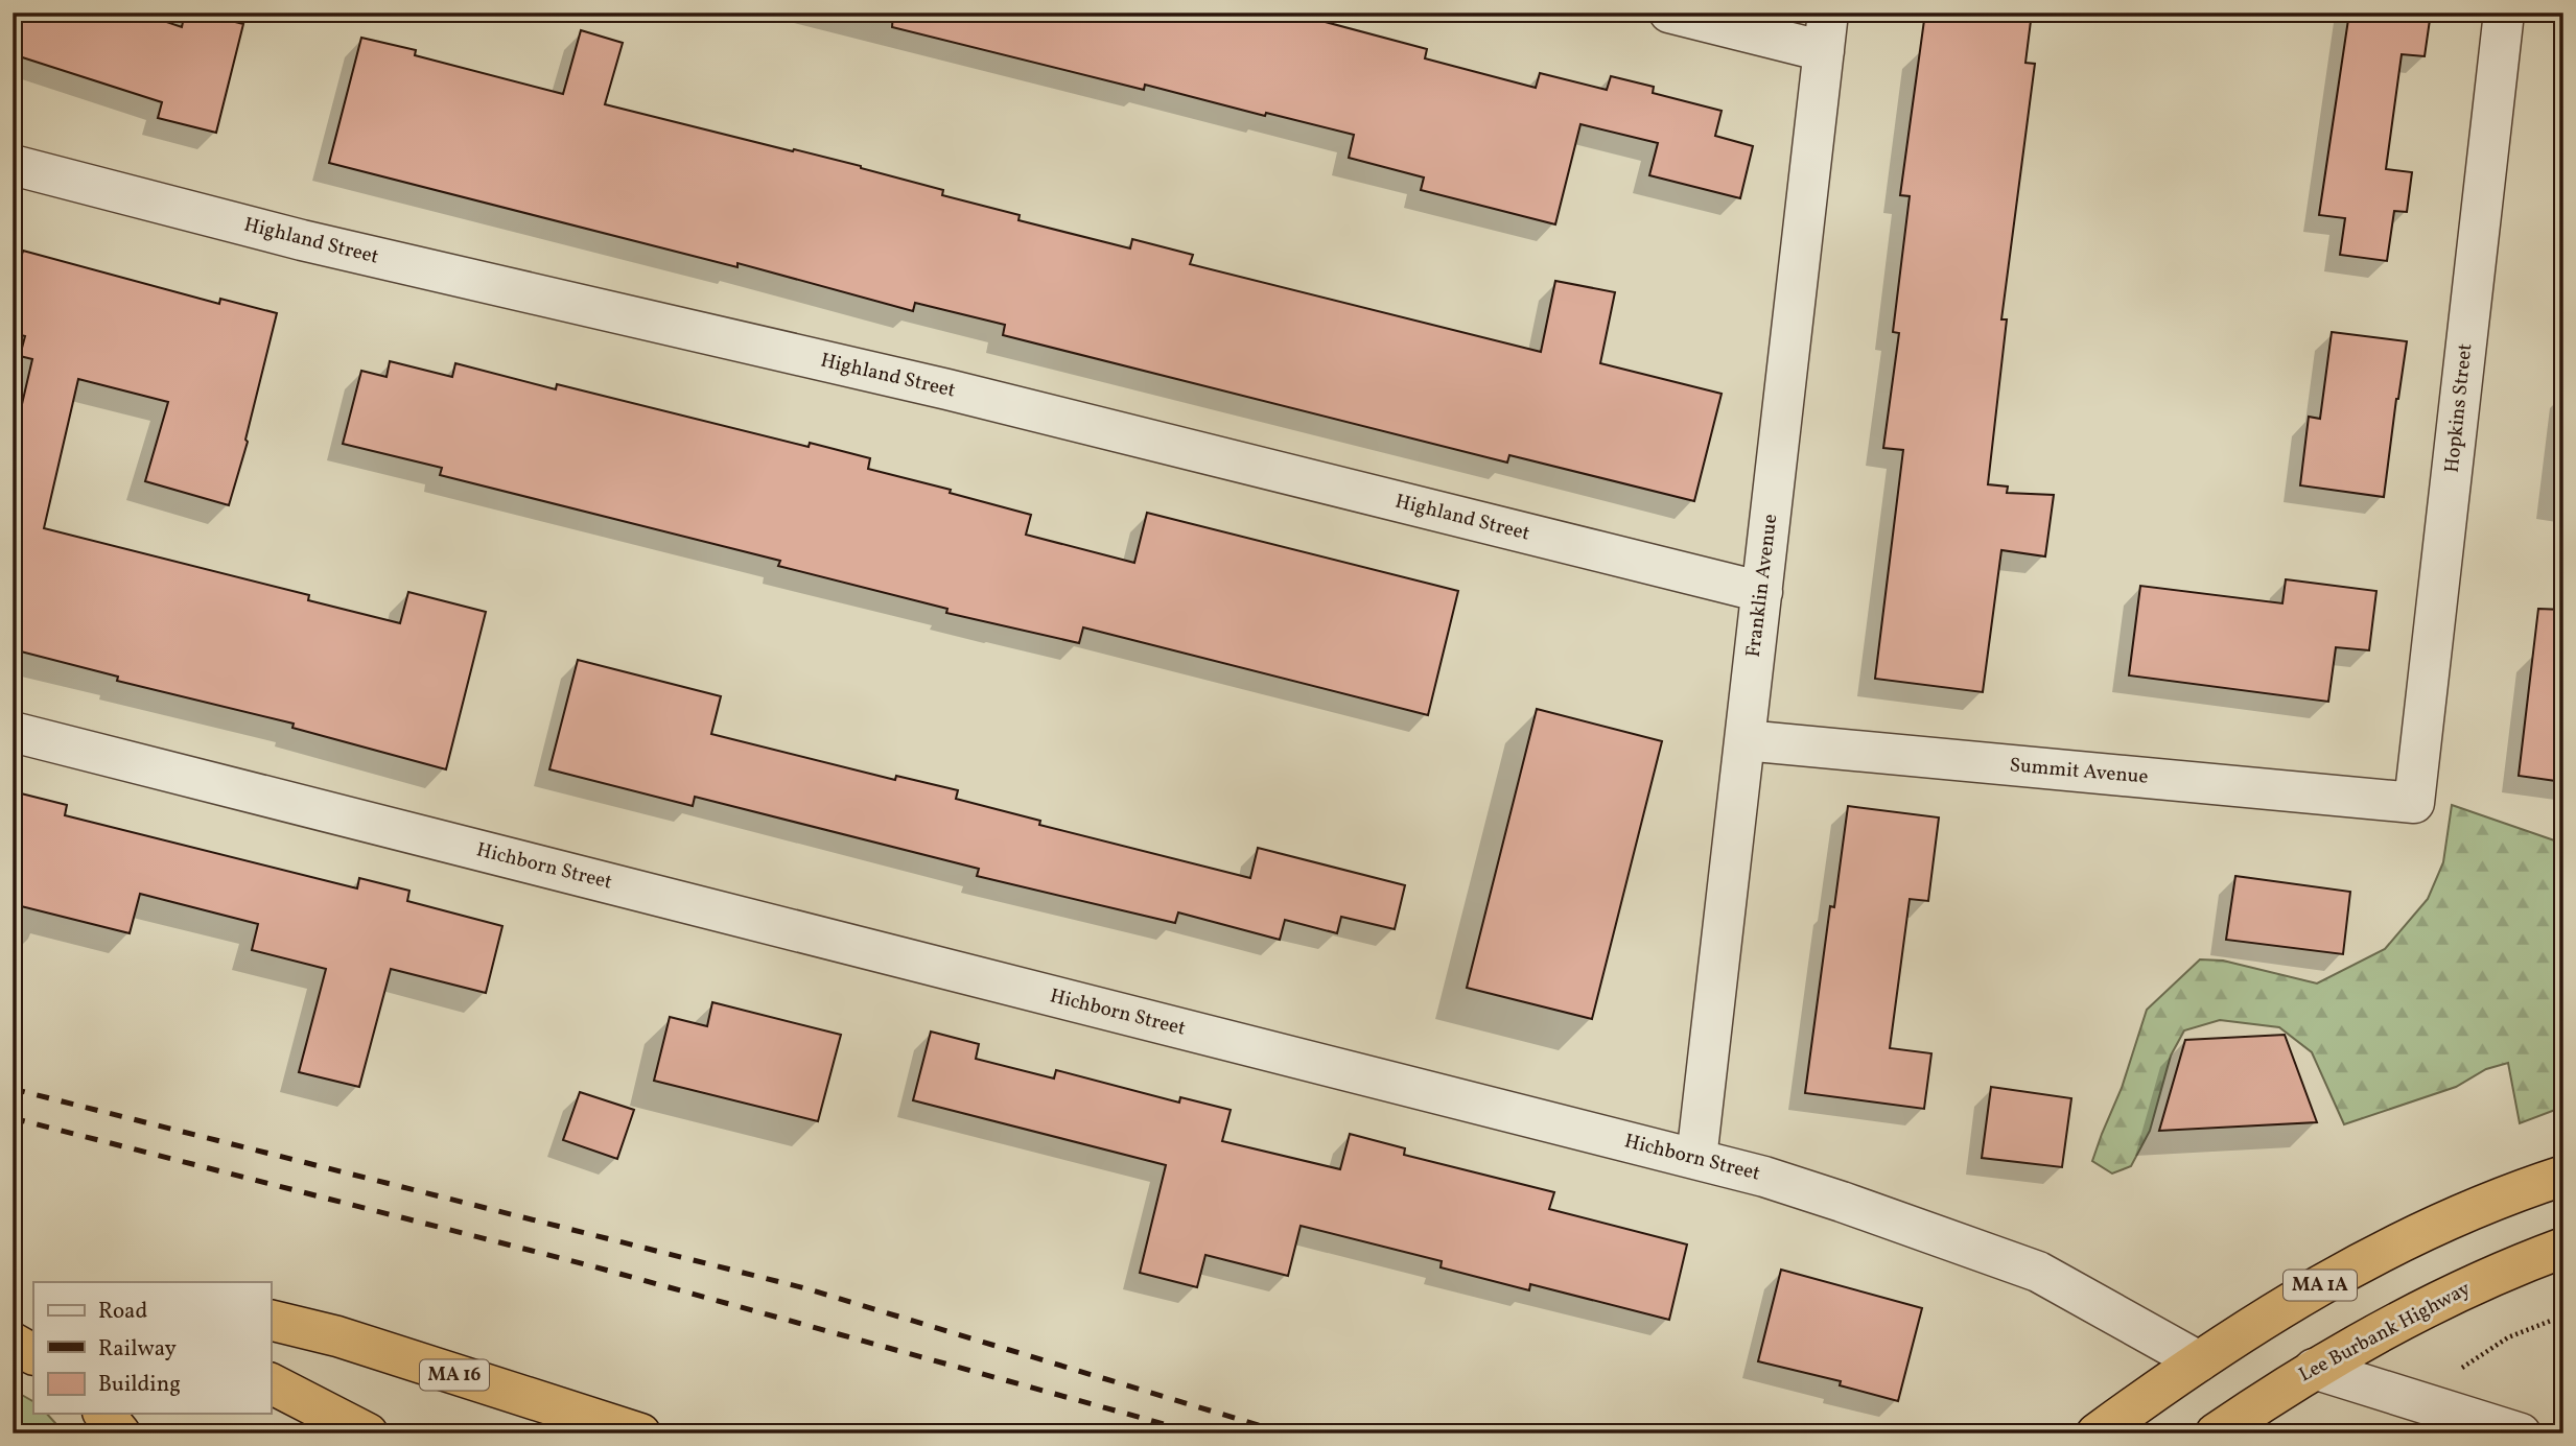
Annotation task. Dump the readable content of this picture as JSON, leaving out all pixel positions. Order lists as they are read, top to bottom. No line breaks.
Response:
{"streets":{"highway":["MA 1A","Lee Burbank Highway","MA 16"],"street":["Highland Street","Hopkins Street","Franklin Avenue","Summit Avenue","Hichborn Street"]},"crossings":[["Highland Street","Franklin Avenue"],["Hopkins Street","Summit Avenue"],["Franklin Avenue","Summit Avenue"],["Franklin Avenue","Hichborn Street"],["Hichborn Street","MA 1A"]],"legend":["Road","Railway","Building"]}
